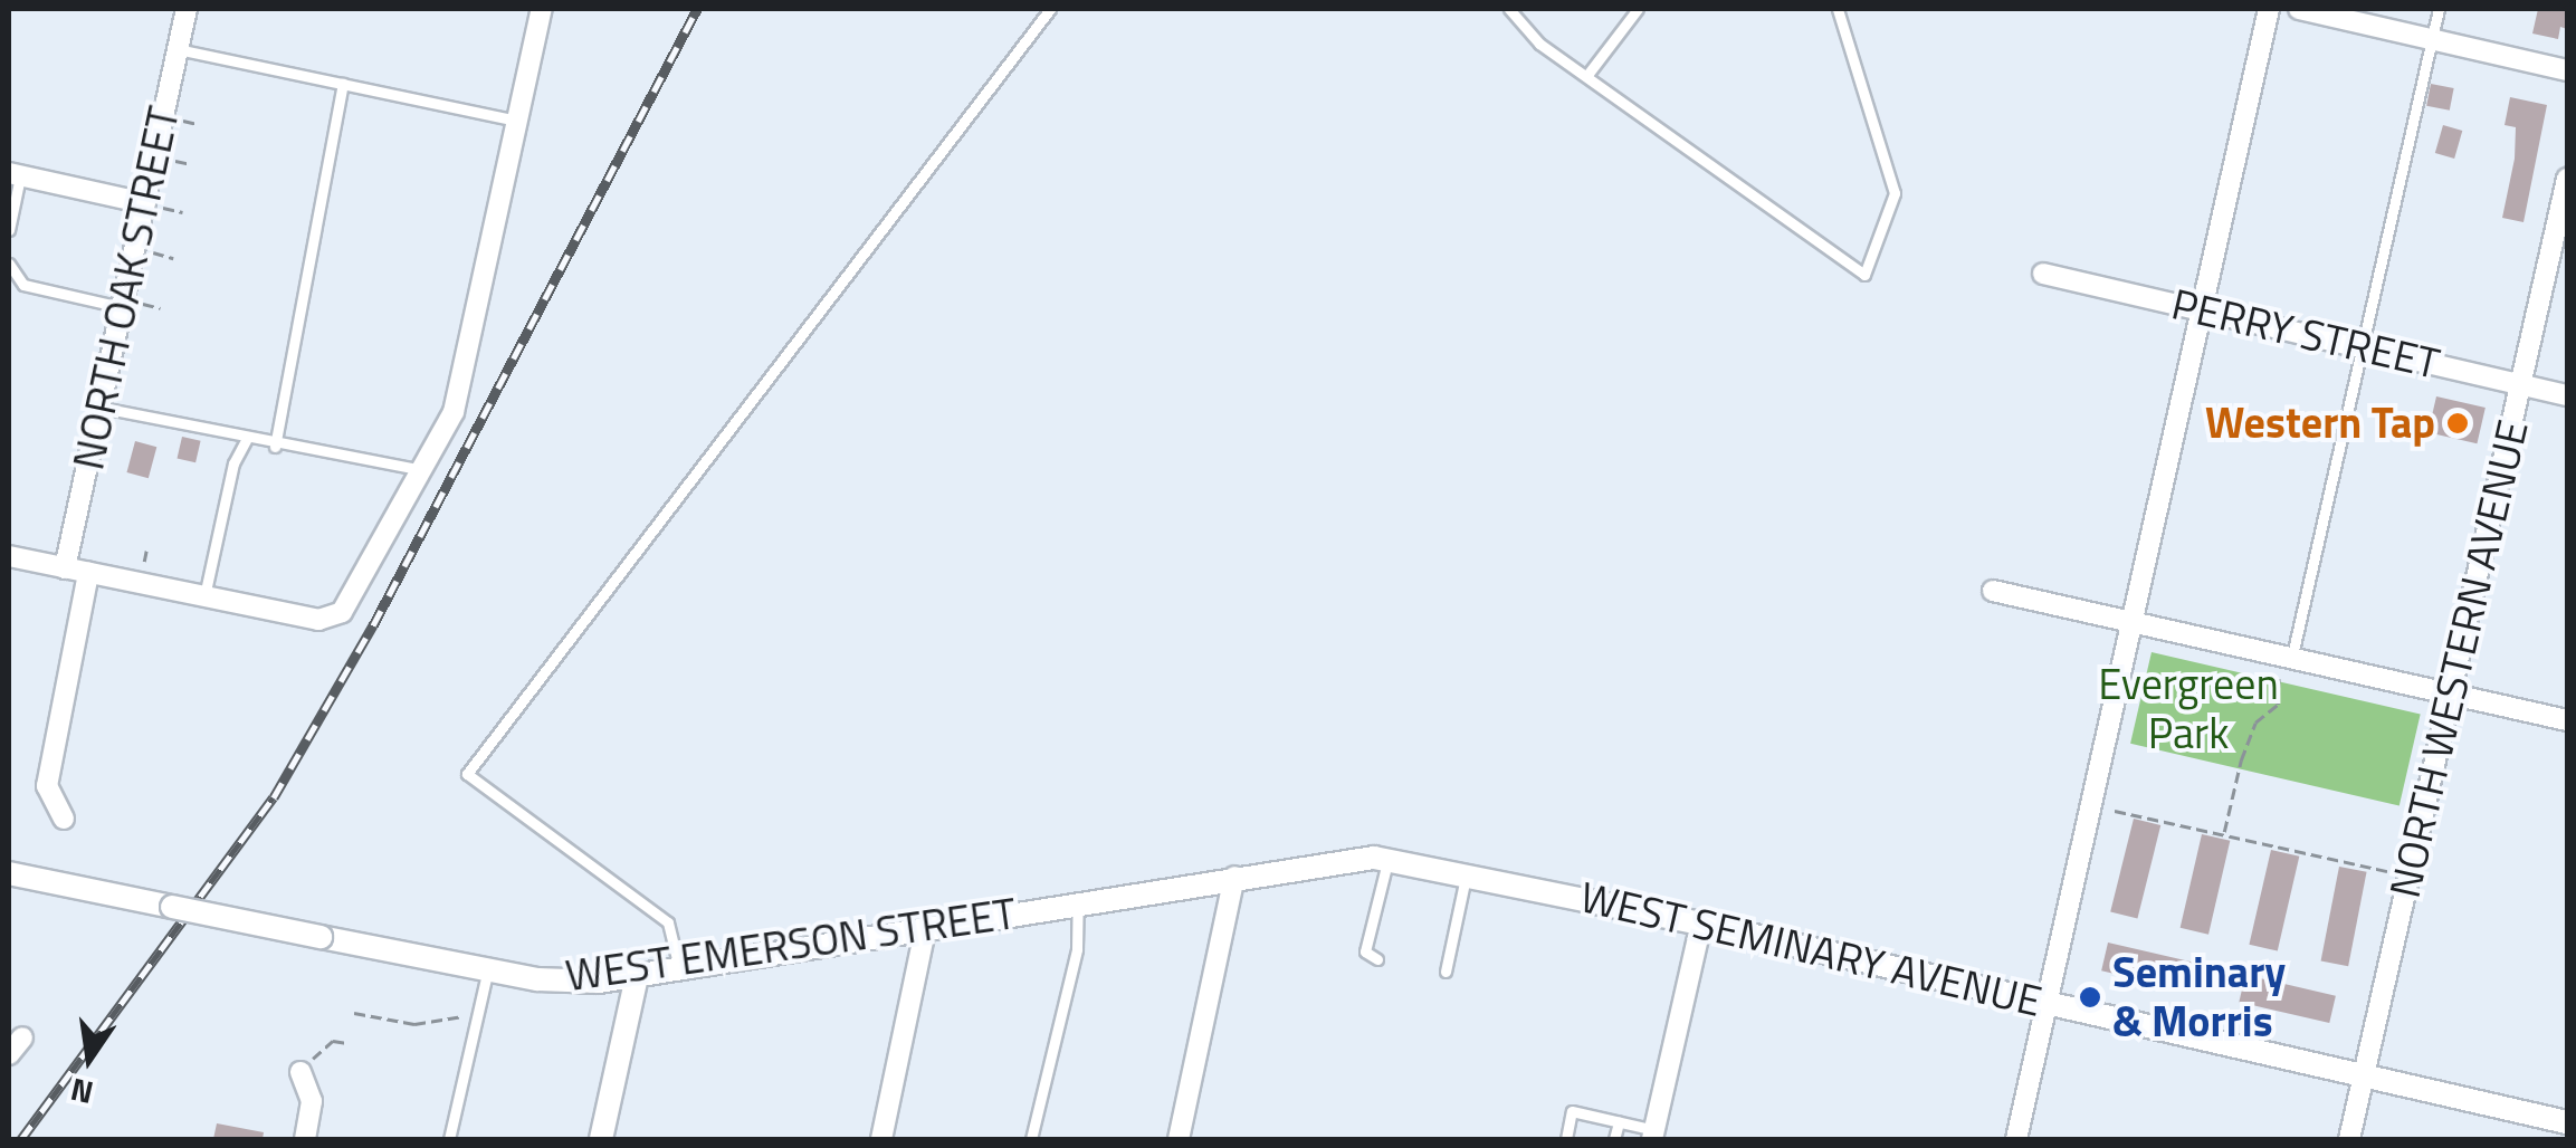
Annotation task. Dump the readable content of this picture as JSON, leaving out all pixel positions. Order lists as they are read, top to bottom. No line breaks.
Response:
{"streets":{"street":["NORTH OAK STREET","PERRY STREET","NORTH WESTERN AVENUE","WEST EMERSON STREET","WEST SEMINARY AVENUE"]},"crossings":[["PERRY STREET","NORTH WESTERN AVENUE"],["NORTH WESTERN AVENUE","WEST SEMINARY AVENUE"],["WEST EMERSON STREET","WEST SEMINARY AVENUE"]],"parks":["Evergreen Park"],"places":["Western Tap","Seminary & Morris"],"north":"bottom"}
